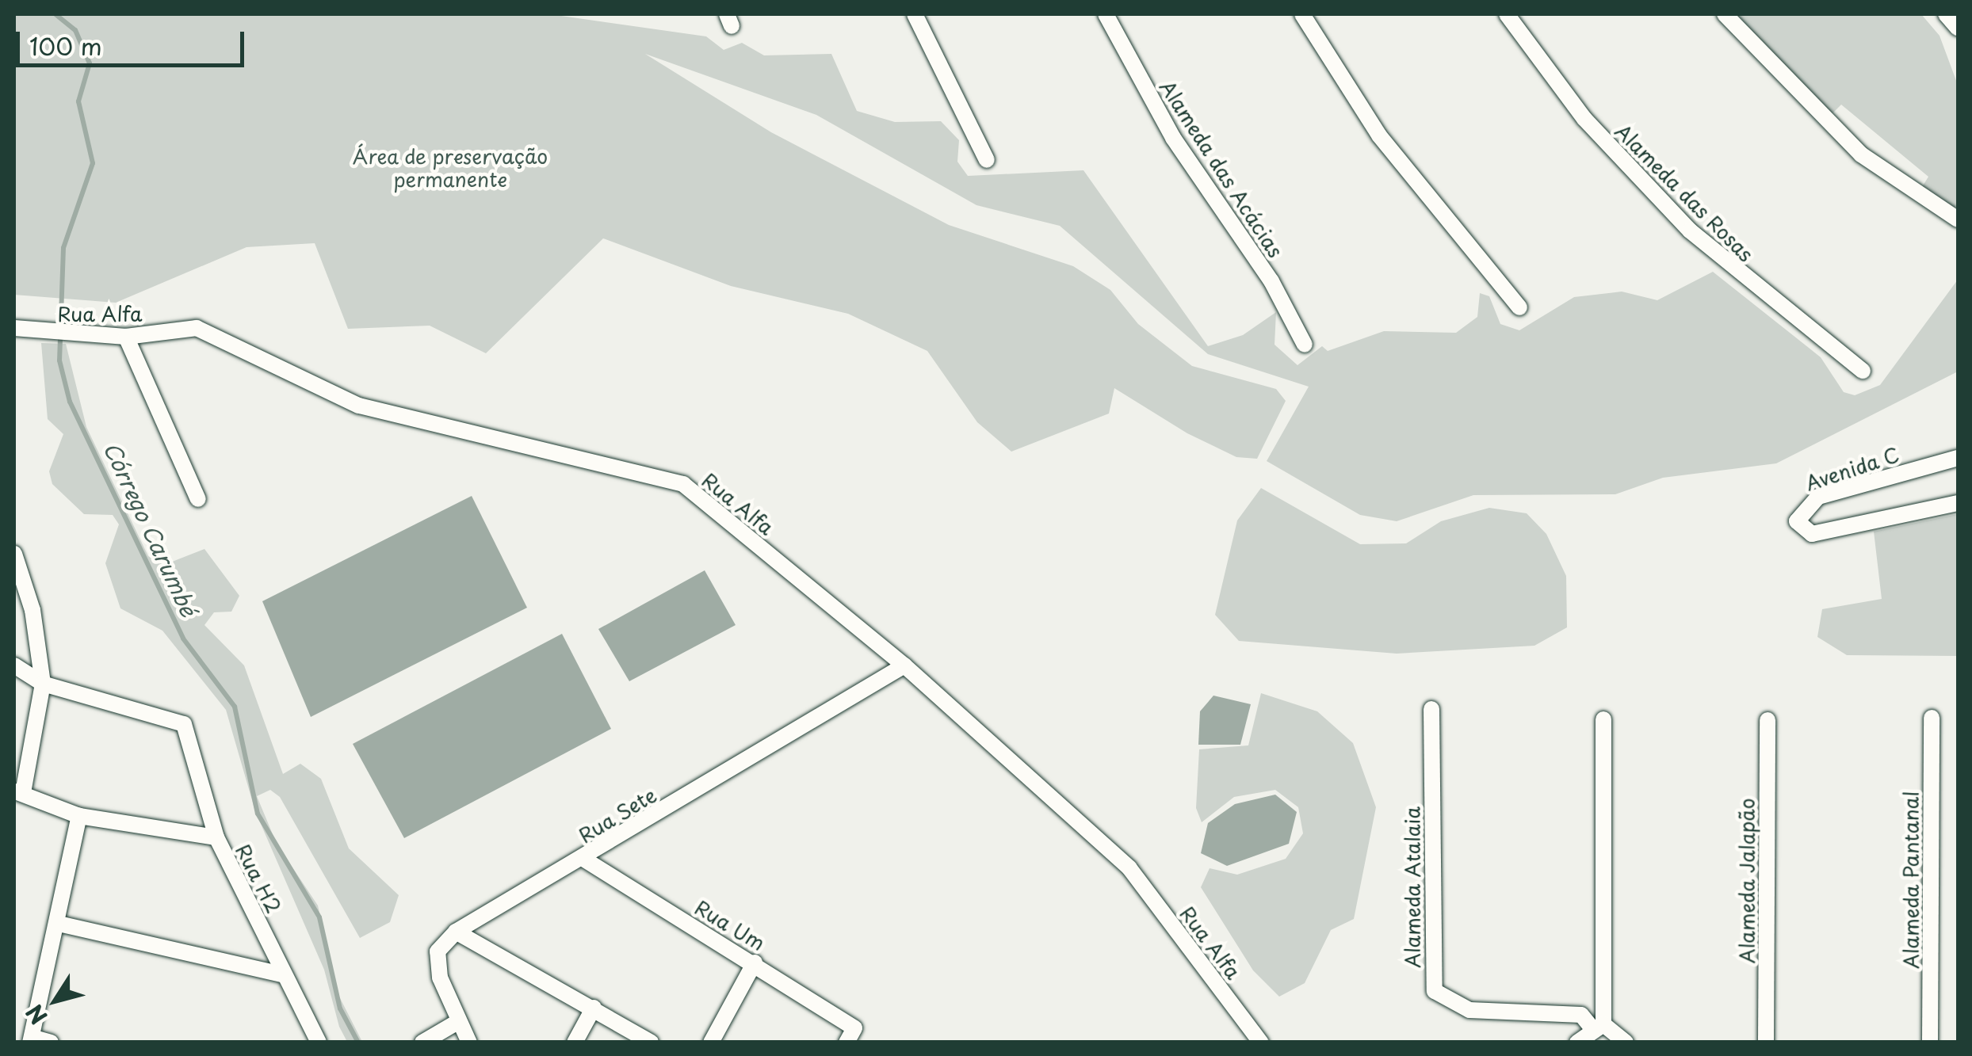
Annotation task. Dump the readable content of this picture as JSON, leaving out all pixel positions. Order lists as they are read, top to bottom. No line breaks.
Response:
{"streets":{"street":["Alameda das Acácias","Alameda das Rosas","Rua Alfa","Avenida C","Rua Sete","Rua H2","Alameda Pantanal","Alameda Jalapão","Alameda Atalaia","Rua Um"]},"crossings":[["Rua Alfa","Rua Sete"],["Rua Sete","Rua Um"]],"water":["Córrego Carumbé"],"parks":["Área de preservação permanente"],"scale_bar":"100 m","north":"bottom left"}
